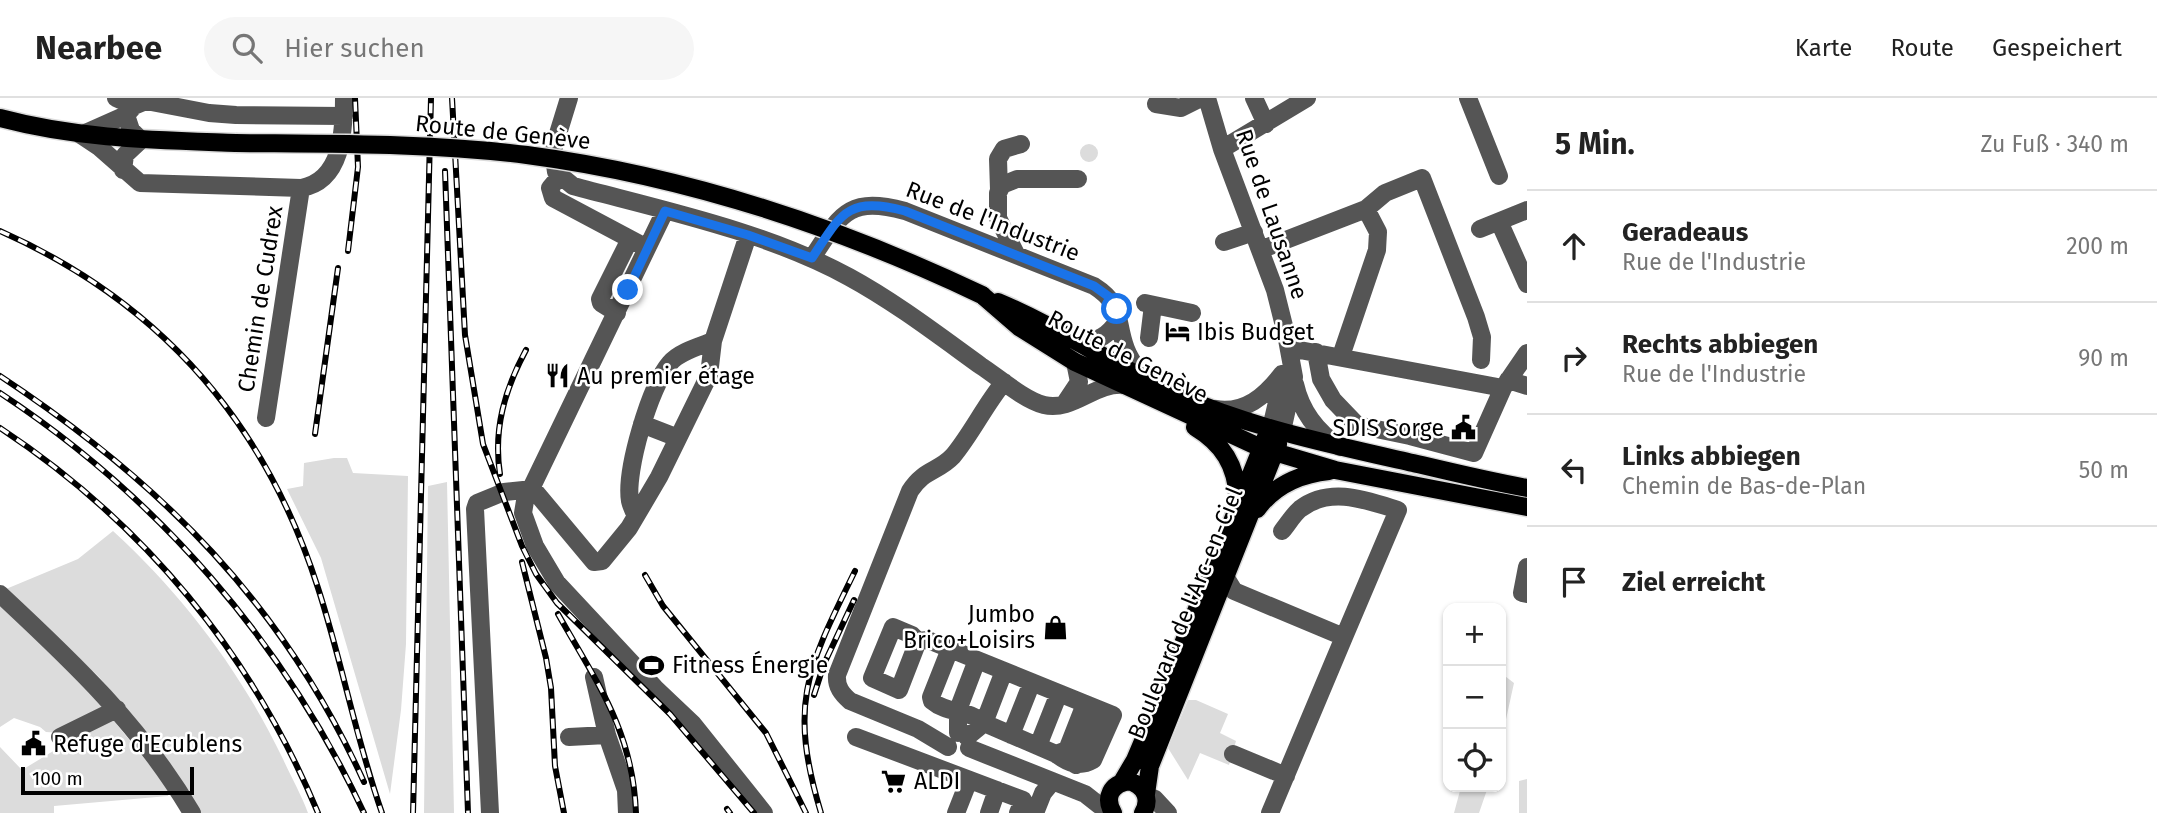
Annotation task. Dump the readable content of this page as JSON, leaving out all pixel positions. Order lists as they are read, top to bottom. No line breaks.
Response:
{"streets":{"main road":["Route de Genève","Rue de Lausanne","Boulevard de l'Arc-en-Ciel"],"street":["Rue de l'Industrie","Chemin de Cudrex"]},"crossings":[["Route de Genève","Rue de Lausanne"],["Route de Genève","Rue de l'Industrie"],["Route de Genève","Chemin de Cudrex"],["Route de Genève","Boulevard de l'Arc-en-Ciel"],["Rue de Lausanne","Boulevard de l'Arc-en-Ciel"]],"places":{"hotel":["Ibis Budget"],"restaurant":["Au premier étage"],"public building":["SDIS Sorge","Refuge d'Ecublens"],"shop":["Jumbo Brico+Loisirs"],"sports":["Fitness Énergie"],"supermarket":["ALDI"]},"scale_bar":"100 m","page":{"header":"Nearbee","search":"Hier suchen","nav":["Karte","Route","Gespeichert"],"heading":["5 Min.","Zu Fuß · 340 m"],"list":[["Geradeaus","Rue de l'Industrie","200 m"],["Rechts abbiegen","Rue de l'Industrie","90 m"],["Links abbiegen","Chemin de Bas-de-Plan","50 m"],"Ziel erreicht"],"map_buttons":["+","−"],"scale":"100 m"}}
